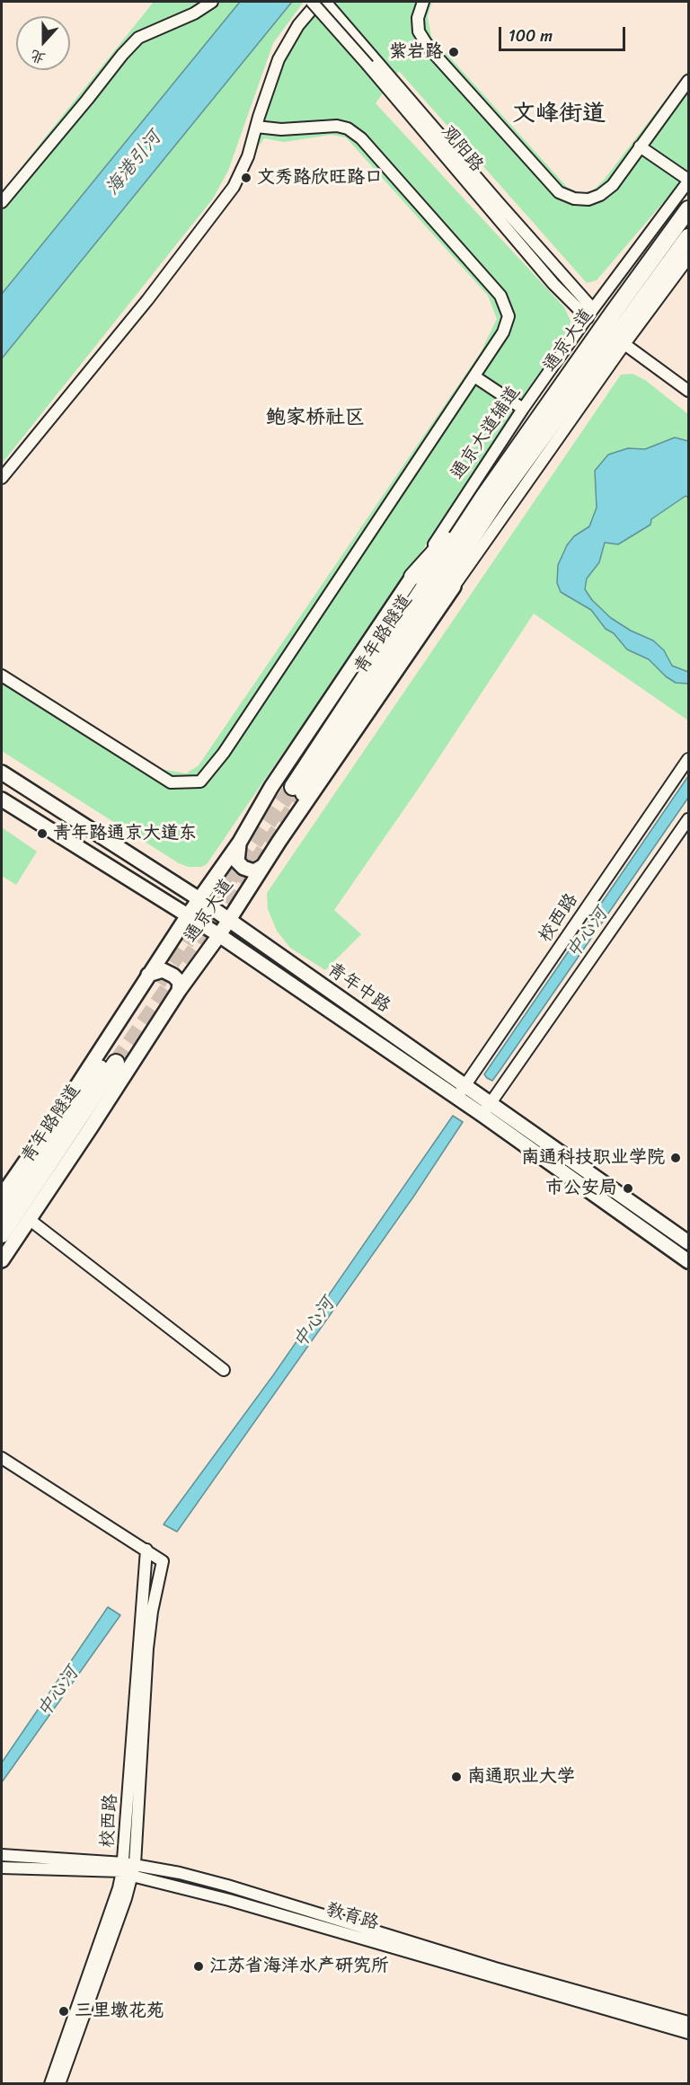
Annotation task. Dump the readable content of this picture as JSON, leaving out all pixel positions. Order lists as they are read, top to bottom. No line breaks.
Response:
{"streets":{"highway":["通京大道","青年路隧道"],"main road":["青年中路"],"street":["观阳路","通京大道辅道","校西路","教育路"]},"crossings":[["观阳路","通京大道辅道"],["通京大道","通京大道辅道"],["通京大道","青年路隧道"],["通京大道","青年中路"],["校西路","青年中路"],["校西路","教育路"]],"districts":["文峰街道","鲍家桥社区"],"water":["海港引河","中心河"],"places":["紫岩路","文秀路欣旺路口","青年路通京大道东","南通科技职业学院","市公安局","南通职业大学","江苏省海洋水产研究所","三里墩花苑"],"scale_bar":"100 m","north":"bottom"}
